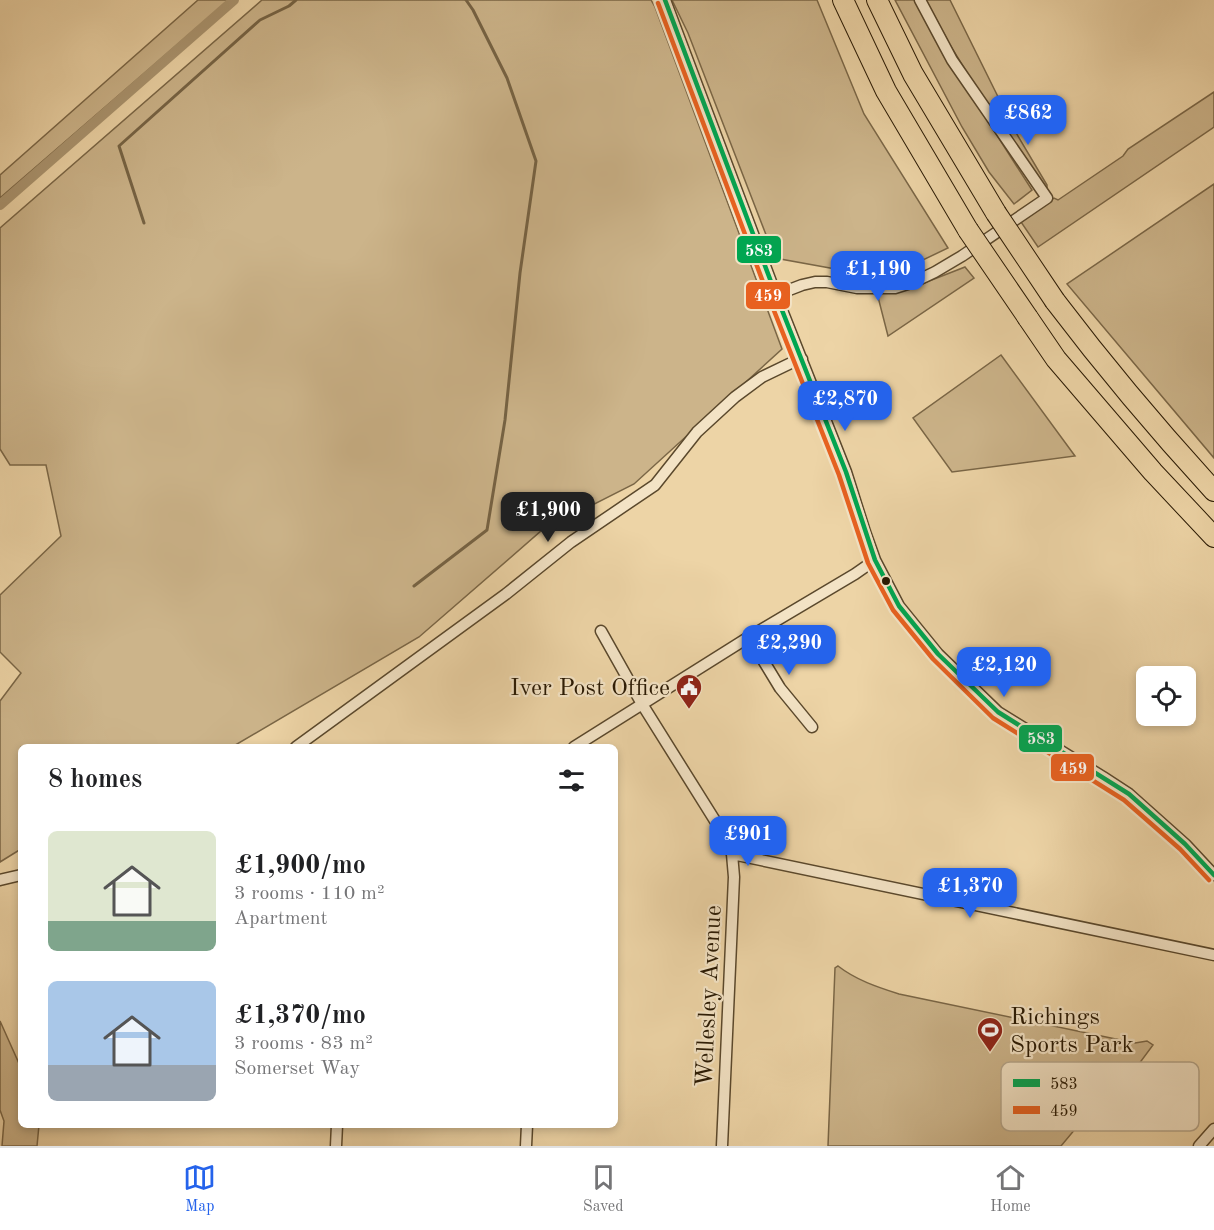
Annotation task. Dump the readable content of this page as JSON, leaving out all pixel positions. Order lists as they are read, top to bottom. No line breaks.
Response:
{"streets":{"street":["Wellesley Avenue"]},"places":{"public building":["Iver Post Office"],"sports":["Richings Sports Park"]},"lines":["transit line 583","transit line 459"],"legend":["583","459"],"page":{"price":["£862","£1,190","£2,870","£1,900","£2,290","£2,120","£901","£1,370"],"heading":"8 homes","list":[{"name":"£1,900/mo","note":"3 rooms · 110 m² · Apartment"},{"name":"£1,370/mo","note":"3 rooms · 83 m² · Somerset Way"}],"tabs":["Map","Saved","Home"]}}
